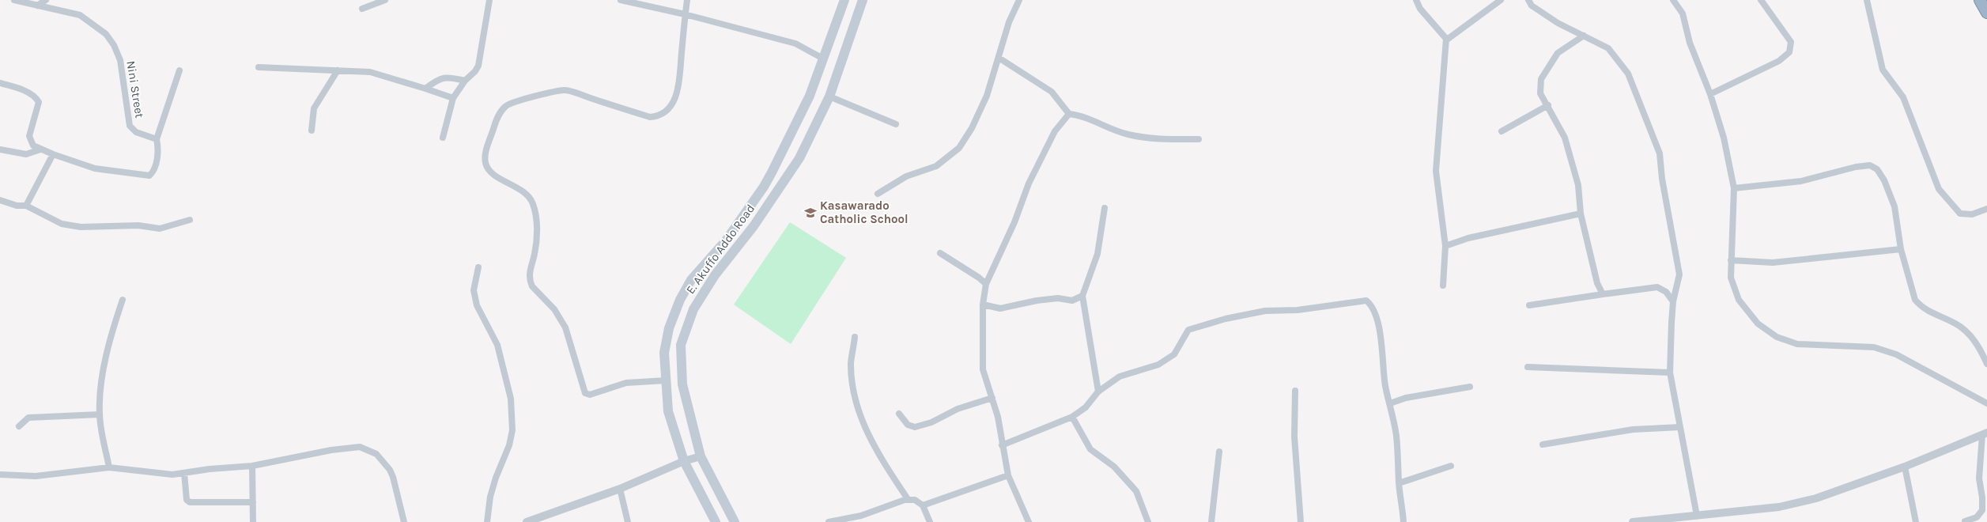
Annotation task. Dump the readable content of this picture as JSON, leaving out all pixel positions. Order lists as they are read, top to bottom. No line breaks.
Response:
{"streets":{"main road":["E. Akuffo Addo Road"],"street":["Nini Street"]},"places":{"school or university":["Kasawarado Catholic School"]}}
